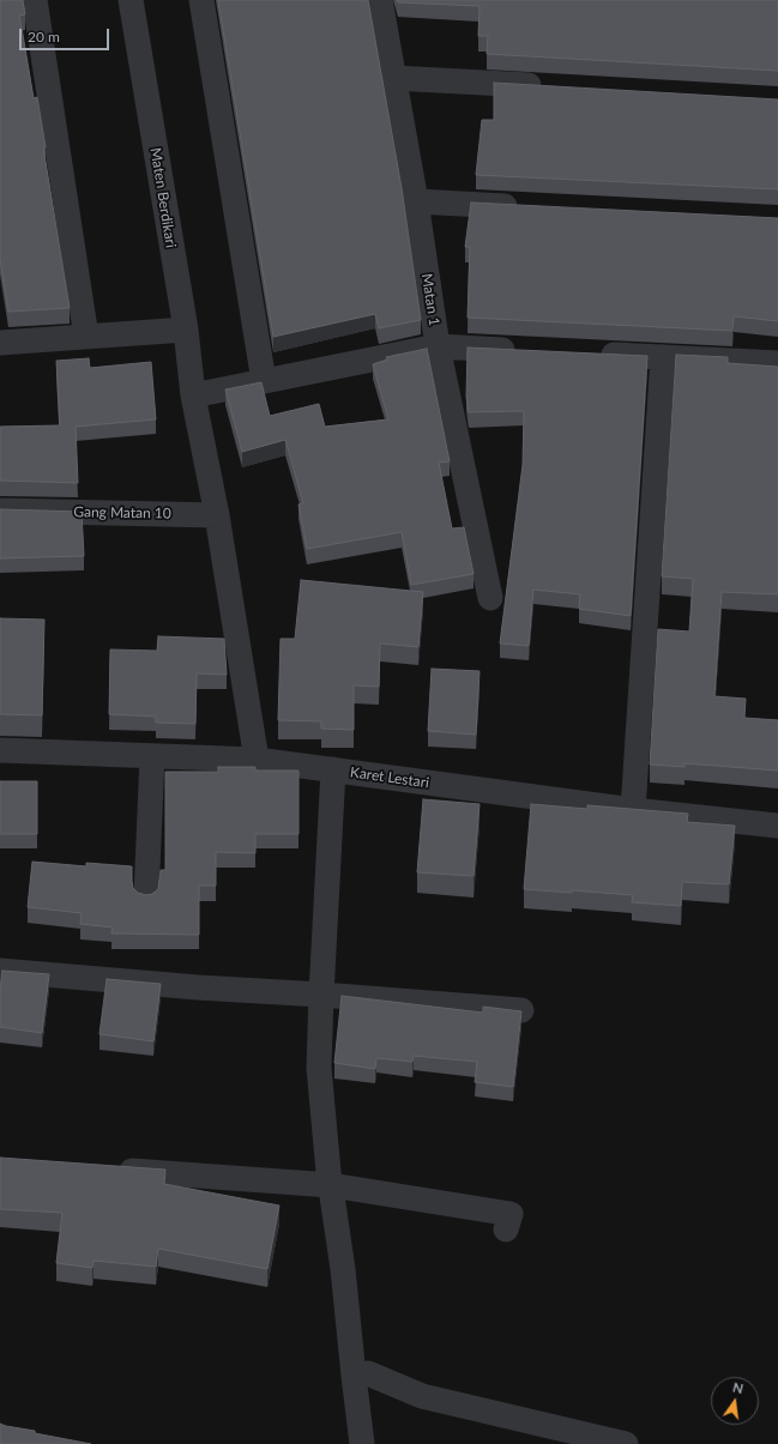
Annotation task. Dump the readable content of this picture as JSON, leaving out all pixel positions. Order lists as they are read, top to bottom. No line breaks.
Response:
{"streets":{"street":["Maten Berdikari","Matan 1","Gang Matan 10","Karet Lestari"]},"crossings":[["Maten Berdikari","Gang Matan 10"],["Maten Berdikari","Karet Lestari"]],"scale_bar":"20 m","north":"top"}
